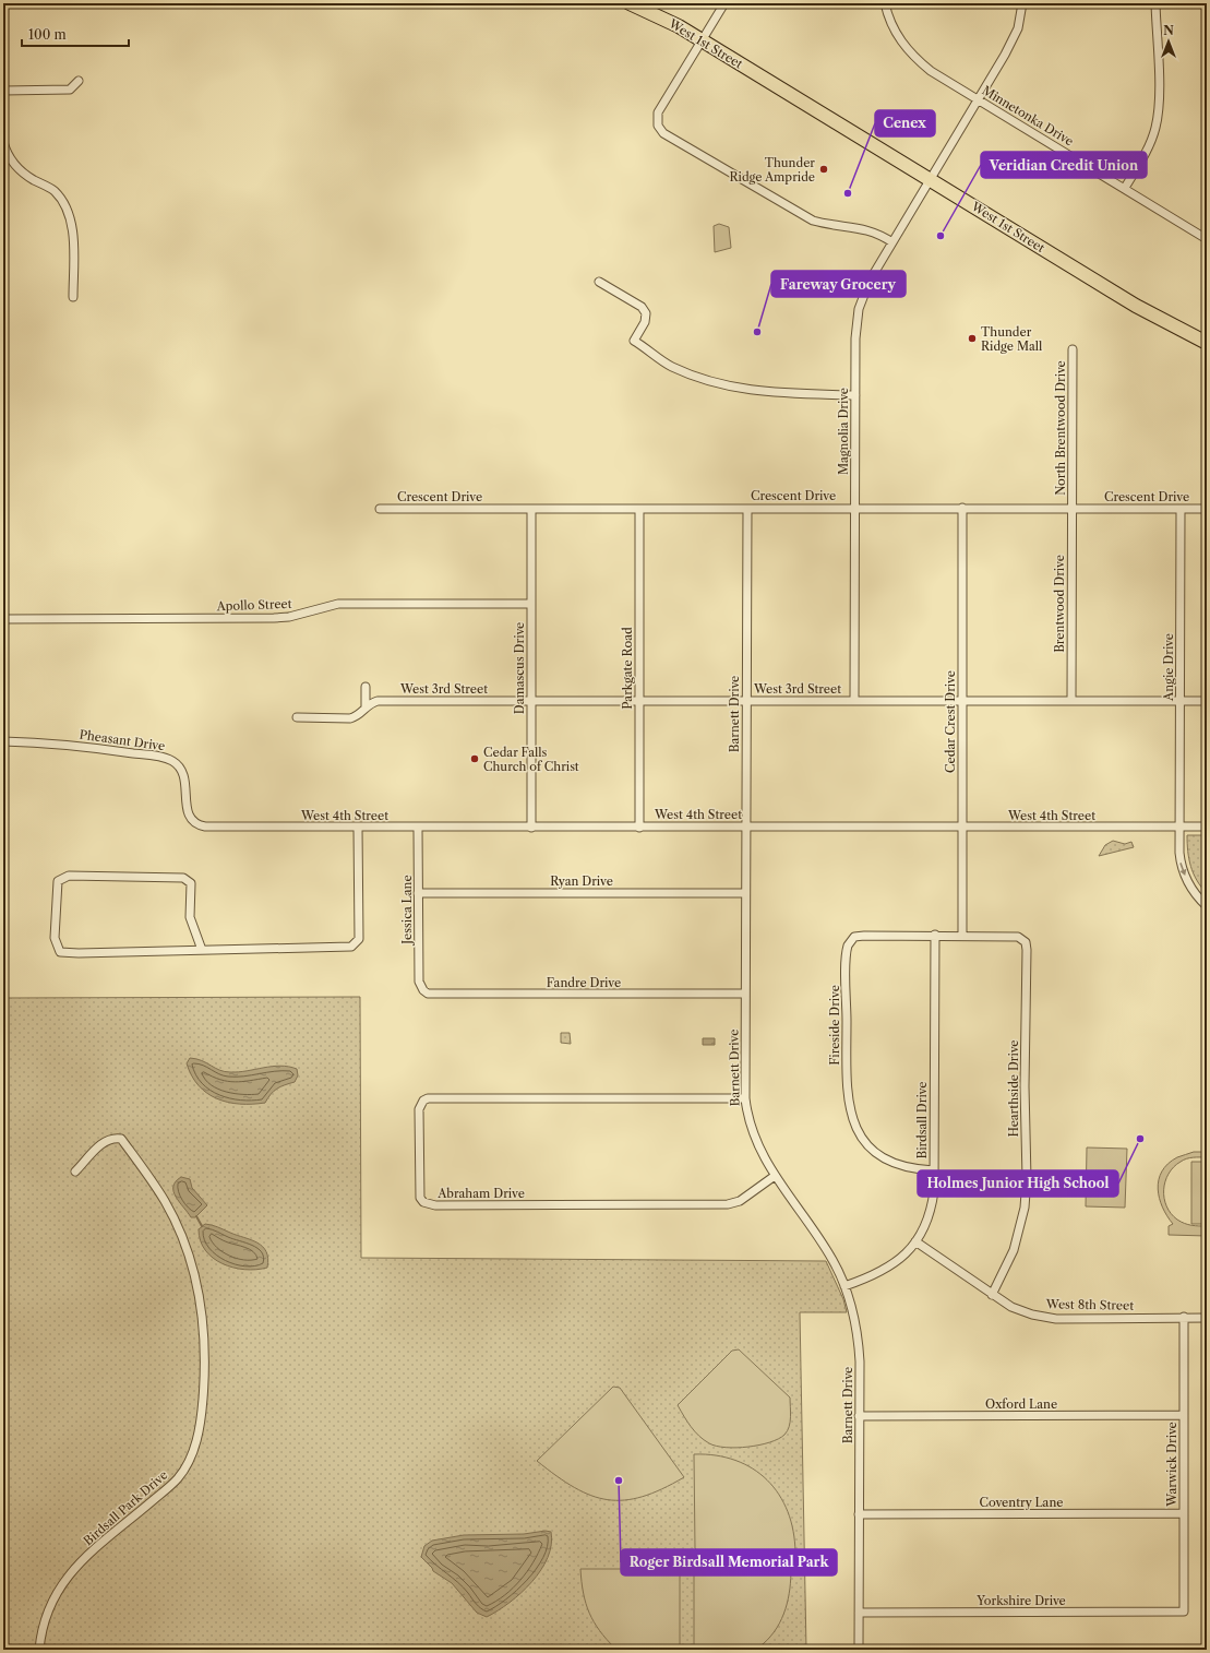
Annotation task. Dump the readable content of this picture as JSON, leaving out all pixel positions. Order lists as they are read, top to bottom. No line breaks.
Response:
{"streets":{"main road":["West 1st Street"],"street":["Minnetonka Drive","North Brentwood Drive","Magnolia Drive","Crescent Drive","Brentwood Drive","Apollo Street","Angie Drive","Damascus Drive","Parkgate Road","West 3rd Street","Barnett Drive","Cedar Crest Drive","Pheasant Drive","West 4th Street","Ryan Drive","Jessica Lane","Fandre Drive","Fireside Drive","Hearthside Drive","Birdsall Drive","Abraham Drive","West 8th Street","Oxford Lane","Warwick Drive","Coventry Lane","Birdsall Park Drive","Yorkshire Drive"]},"crossings":[["West 1st Street","Magnolia Drive"],["Minnetonka Drive","Magnolia Drive"],["North Brentwood Drive","Crescent Drive"],["North Brentwood Drive","Brentwood Drive"],["Magnolia Drive","Crescent Drive"],["Magnolia Drive","West 3rd Street"],["Crescent Drive","Brentwood Drive"],["Crescent Drive","Angie Drive"],["Crescent Drive","Damascus Drive"],["Crescent Drive","Parkgate Road"],["Crescent Drive","Barnett Drive"],["Crescent Drive","Cedar Crest Drive"],["Brentwood Drive","West 3rd Street"],["Apollo Street","Damascus Drive"],["Angie Drive","West 3rd Street"],["Angie Drive","West 4th Street"],["Damascus Drive","West 3rd Street"],["Damascus Drive","West 4th Street"],["Parkgate Road","West 3rd Street"],["Parkgate Road","West 4th Street"],["West 3rd Street","Barnett Drive"],["West 3rd Street","Cedar Crest Drive"],["Barnett Drive","West 4th Street"],["Barnett Drive","Ryan Drive"],["Barnett Drive","Fandre Drive"],["Barnett Drive","Birdsall Drive"],["Barnett Drive","Abraham Drive"],["Barnett Drive","Oxford Lane"],["Barnett Drive","Coventry Lane"],["Barnett Drive","Yorkshire Drive"],["Cedar Crest Drive","West 4th Street"],["Cedar Crest Drive","Fireside Drive"],["Cedar Crest Drive","Hearthside Drive"],["Pheasant Drive","West 4th Street"],["West 4th Street","Jessica Lane"],["Ryan Drive","Jessica Lane"],["Jessica Lane","Fandre Drive"],["Fireside Drive","Hearthside Drive"],["Fireside Drive","Birdsall Drive"],["Hearthside Drive","West 8th Street"],["Birdsall Drive","West 8th Street"],["West 8th Street","Warwick Drive"],["Oxford Lane","Warwick Drive"],["Warwick Drive","Coventry Lane"],["Warwick Drive","Yorkshire Drive"]],"places":["Thunder Ridge Ampride","Cenex","Veridian Credit Union","Fareway Grocery","Thunder Ridge Mall","Cedar Falls Church of Christ","Holmes Junior High School","Roger Birdsall Memorial Park"],"scale_bar":"100 m","north":"top"}
